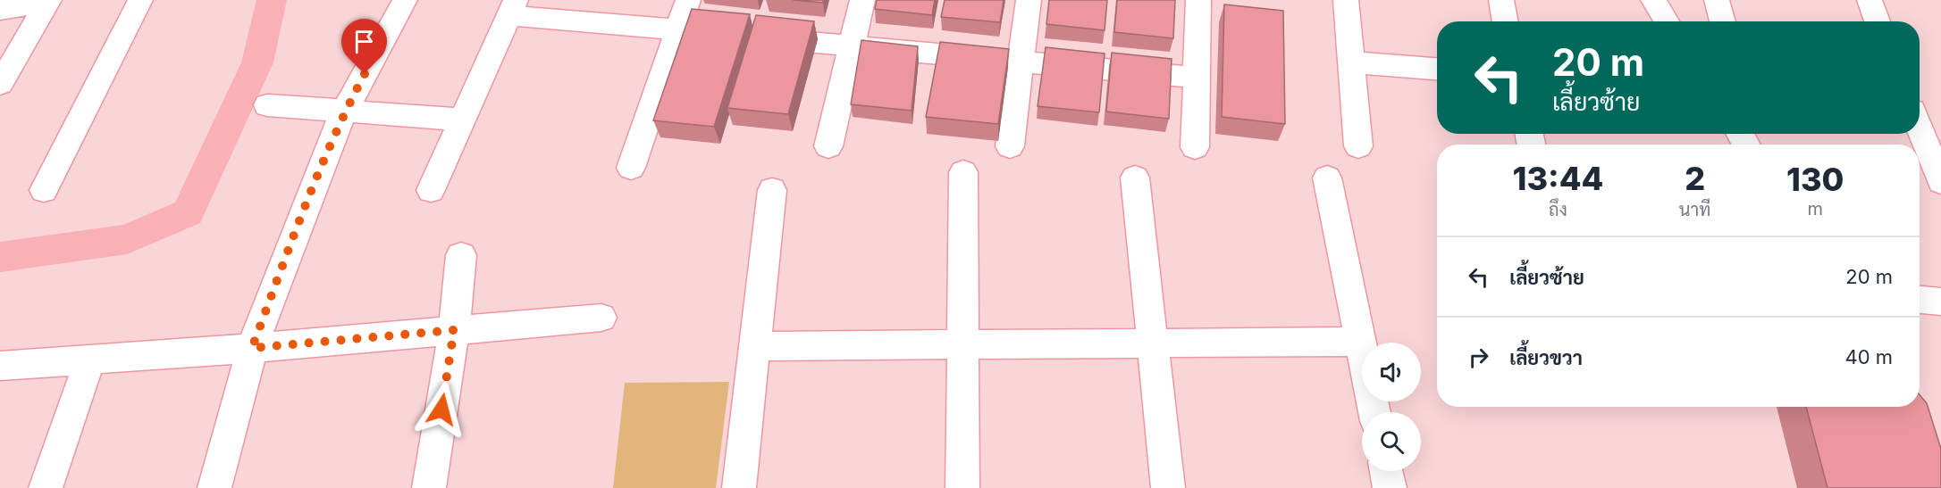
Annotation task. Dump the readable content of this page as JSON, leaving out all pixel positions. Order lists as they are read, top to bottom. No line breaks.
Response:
{"page":{"turn":["20 m","เลี้ยวซ้าย"],"eta":["13:44","ถึง","2","นาที","130","m"],"list":[{"name":"เลี้ยวซ้าย","value":"20 m"},{"name":"เลี้ยวขวา","value":"40 m"}]}}
